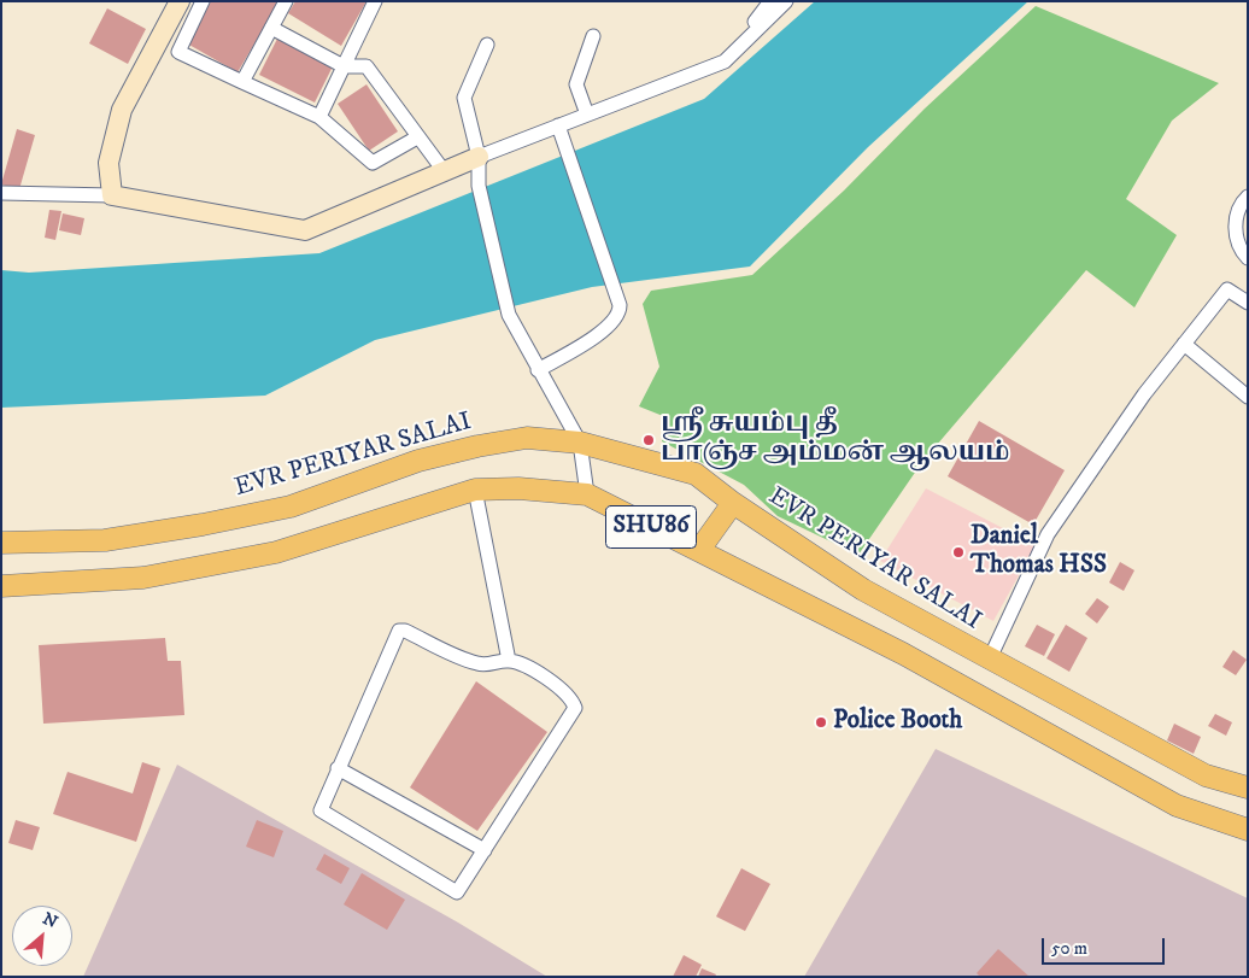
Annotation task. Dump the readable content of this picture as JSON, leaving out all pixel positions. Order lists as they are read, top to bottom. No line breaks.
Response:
{"streets":{"main road":["EVR PERIYAR SALAI","SHU86"]},"places":["ஶ்ரீ சுயம்பு தீ பாஞ்ச அம்மன் ஆலயம்","Daniel Thomas HSS","Police Booth"],"scale_bar":"50 m","north":"top right"}
